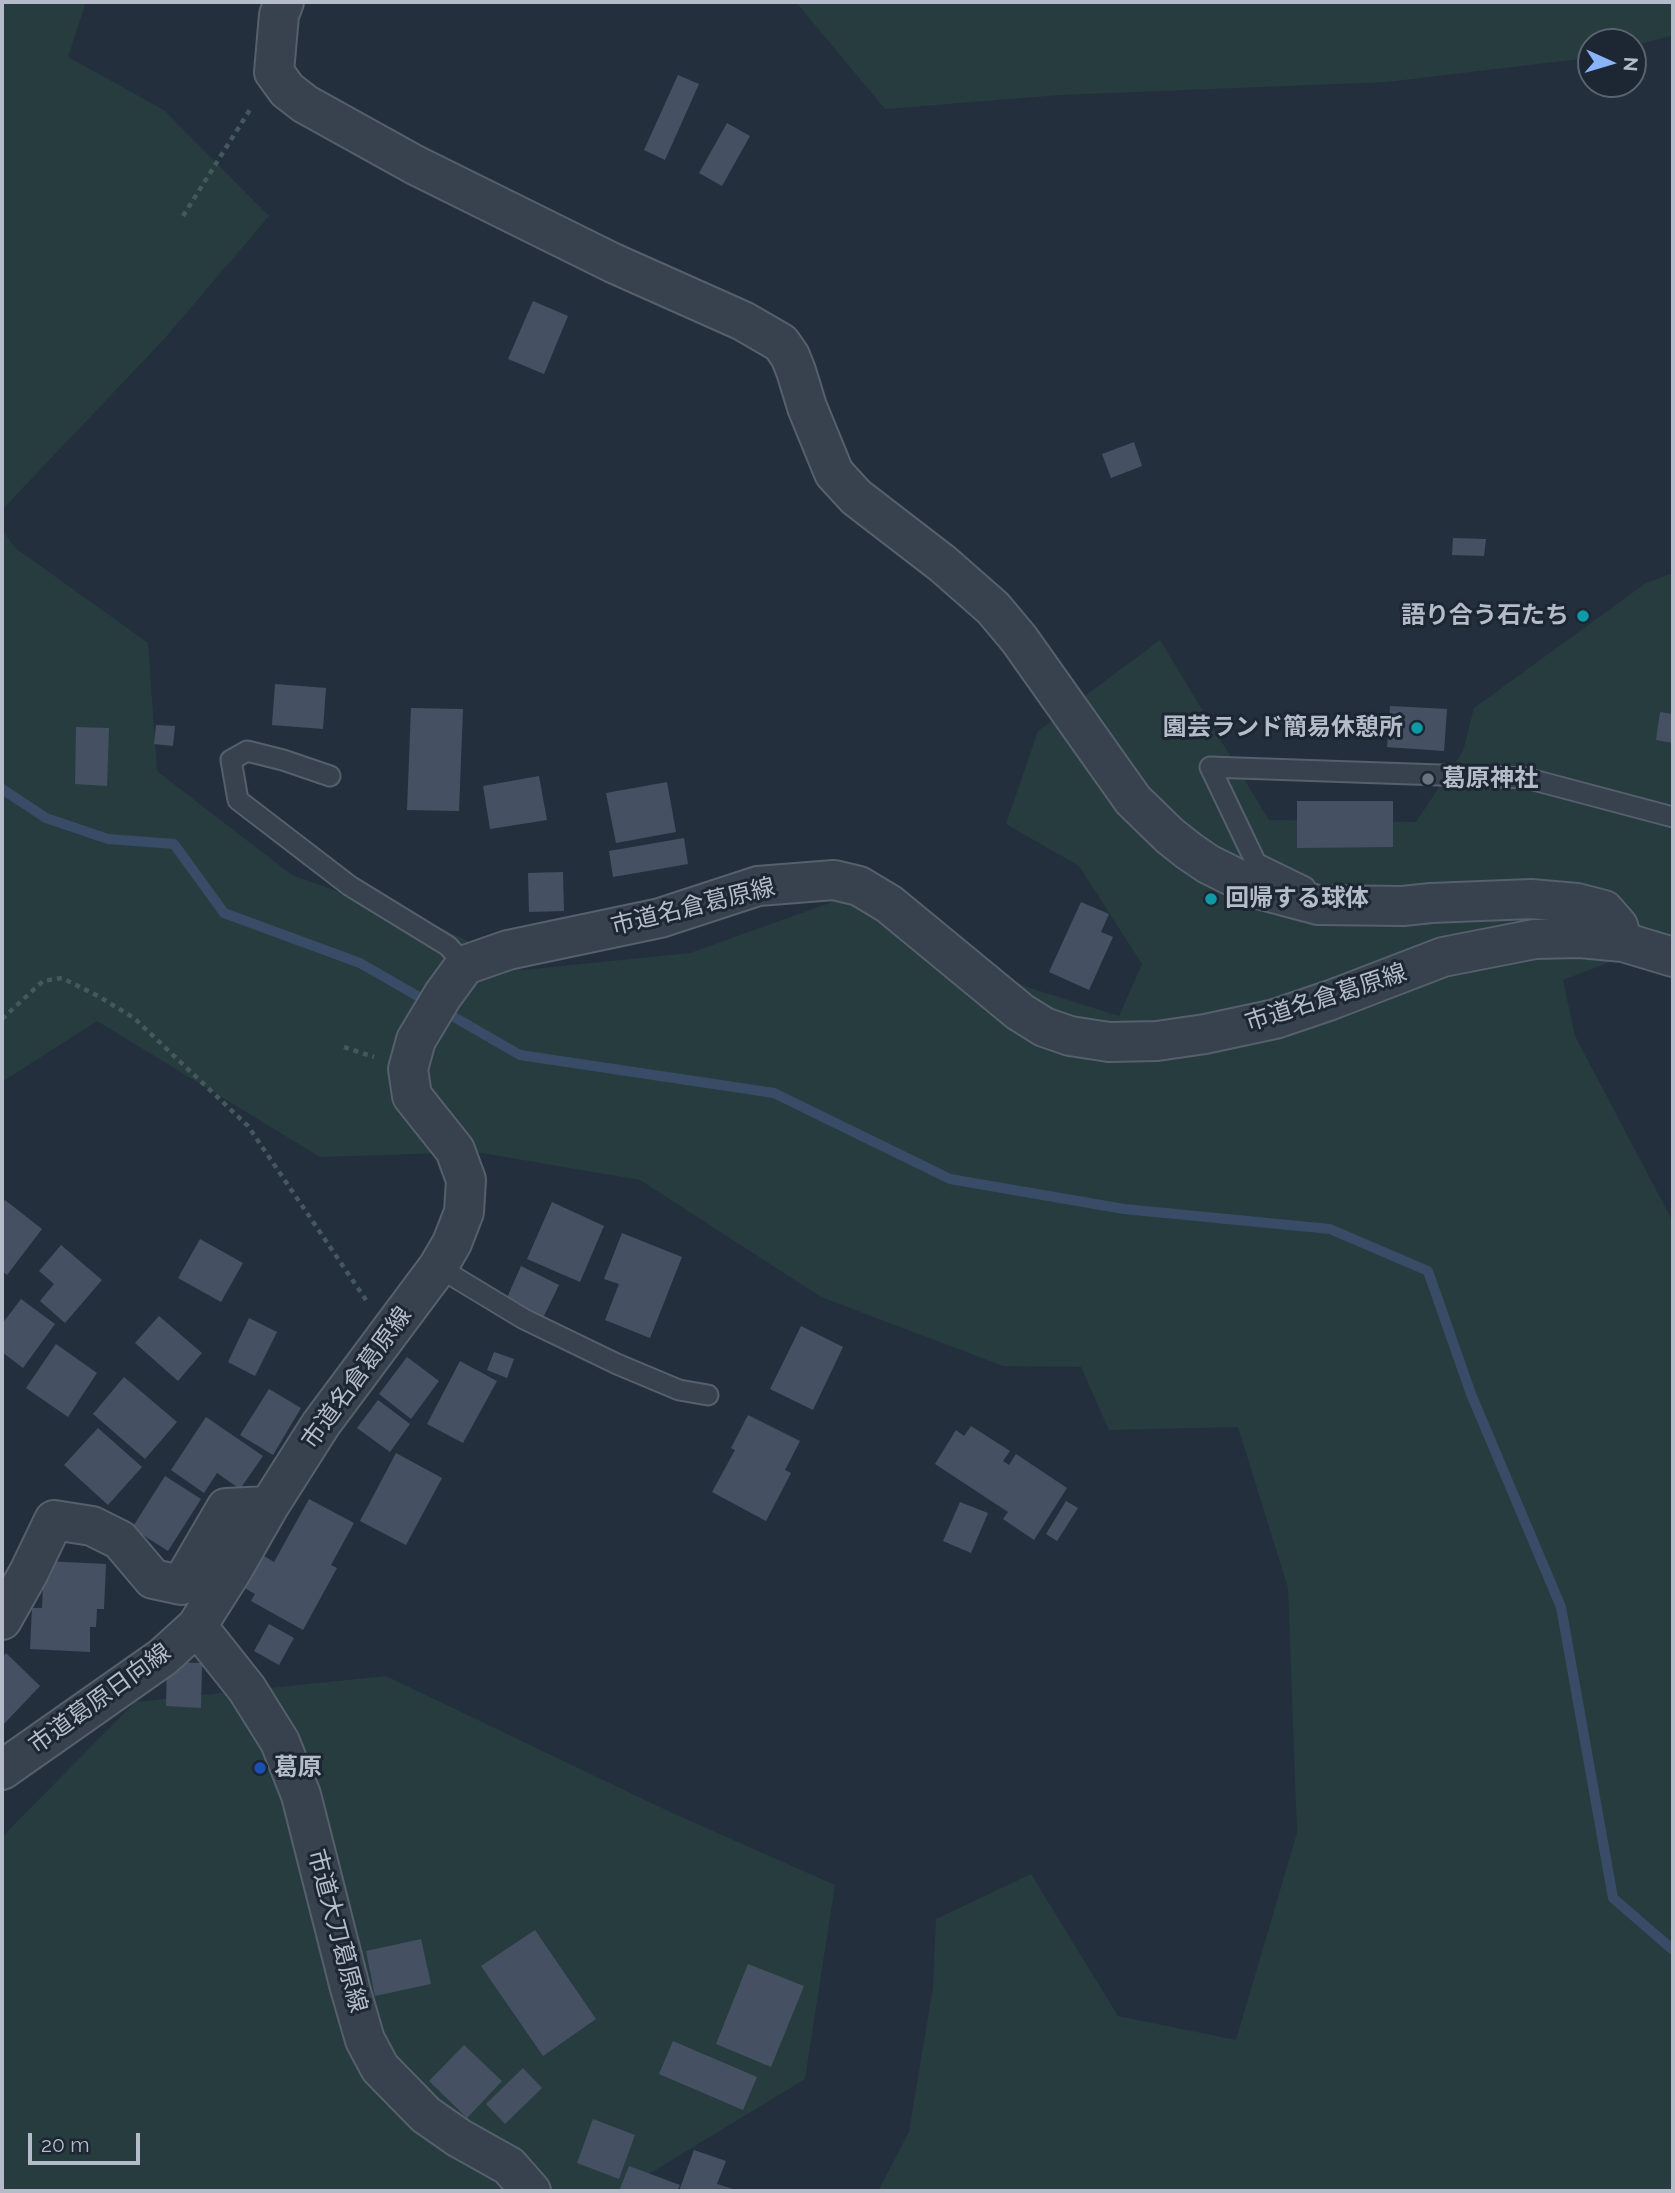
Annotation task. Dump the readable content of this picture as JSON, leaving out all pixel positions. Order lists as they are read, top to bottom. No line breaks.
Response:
{"streets":{"street":["市道名倉葛原線","市道葛原日向線","市道大刀葛原線"]},"crossings":[["市道名倉葛原線","市道葛原日向線"],["市道名倉葛原線","市道大刀葛原線"],["市道葛原日向線","市道大刀葛原線"]],"places":["語り合う石たち","園芸ランド簡易休憩所","葛原神社","回帰する球体","葛原"],"scale_bar":"20 m","north":"right"}
